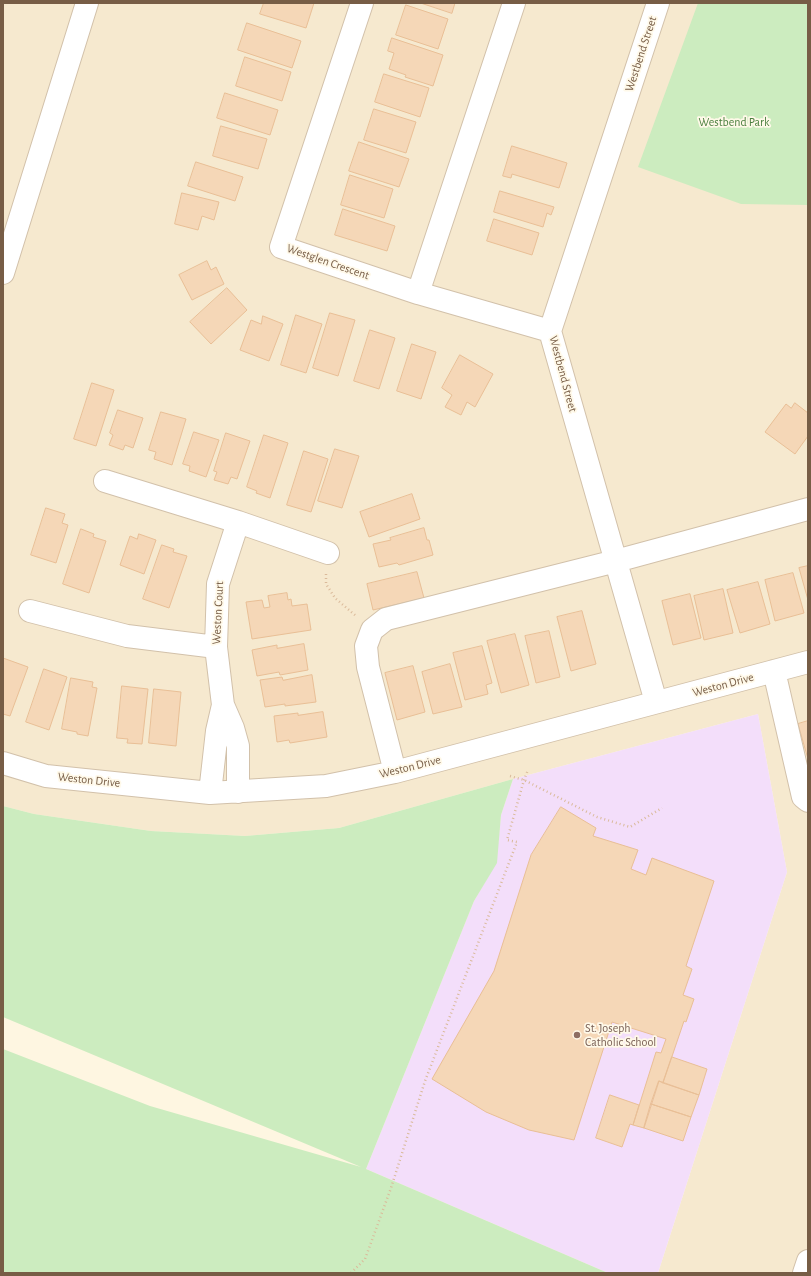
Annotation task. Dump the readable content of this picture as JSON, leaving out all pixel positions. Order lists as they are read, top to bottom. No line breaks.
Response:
{"streets":{"street":["Westbend Street","Westglen Crescent","Weston Court","Weston Drive"]},"crossings":[["Westbend Street","Westglen Crescent"],["Westbend Street","Weston Drive"],["Weston Court","Weston Drive"]],"parks":["Westbend Park"],"places":["St. Joseph Catholic School"]}
